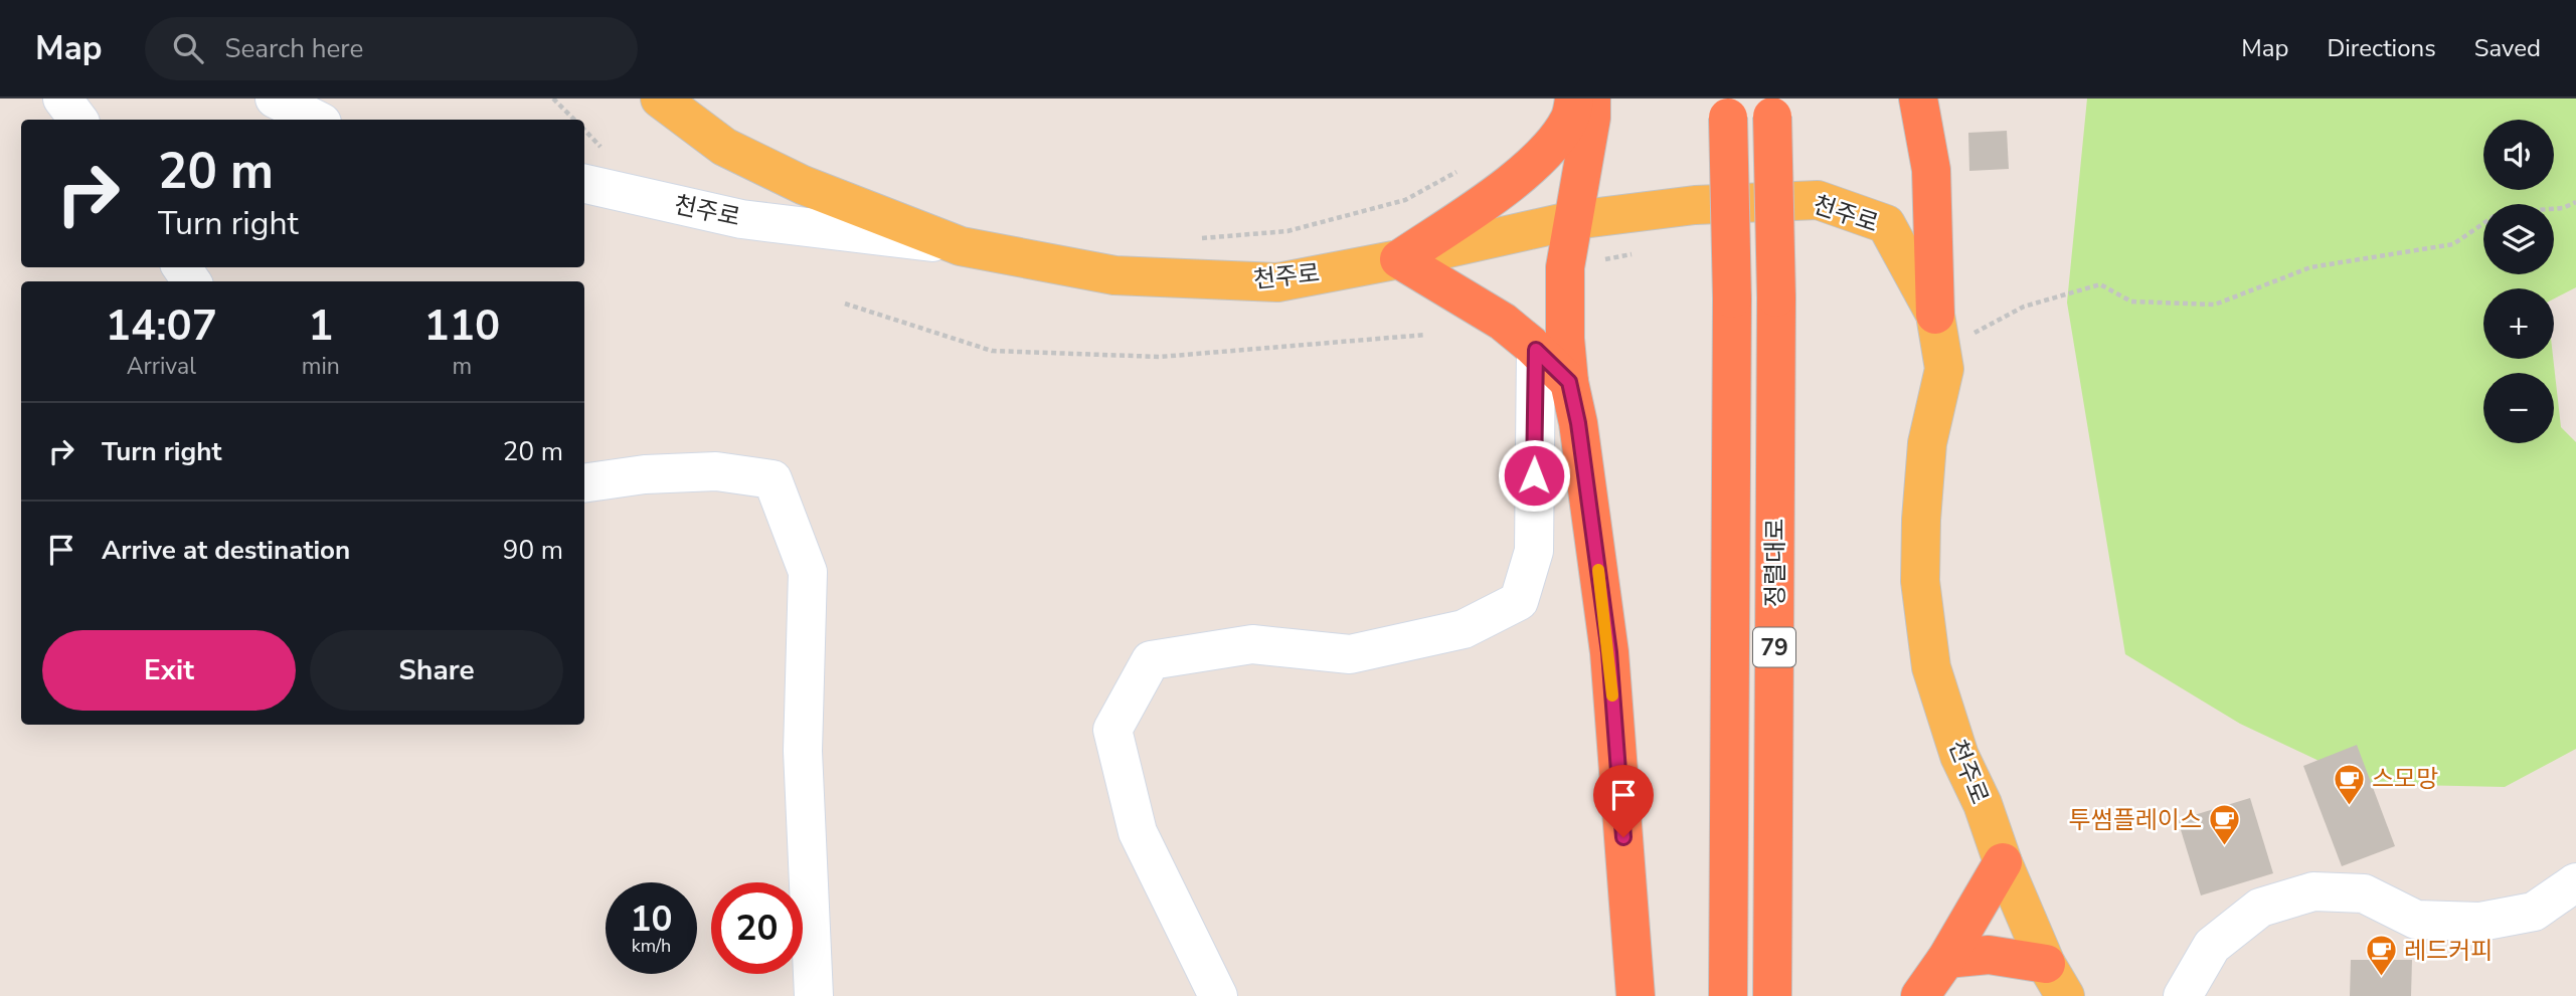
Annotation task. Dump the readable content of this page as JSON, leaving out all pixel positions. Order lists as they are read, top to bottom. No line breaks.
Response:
{"streets":{"highway":["정렬대로","79"],"main road":["천주로"]},"places":{"cafe":["스모망","투썸플레이스","레드커피"]},"page":{"header":"Map","search":"Search here","nav":["Map","Directions","Saved"],"map_buttons":["+","−"],"turn":["20 m","Turn right"],"eta":["14:07","Arrival","1","min","110","m"],"list":[{"name":"Turn right","value":"20 m"},{"name":"Arrive at destination","value":"90 m"}],"buttons":["Exit","Share"],"speed":"10 km/h","limit":"20"}}
